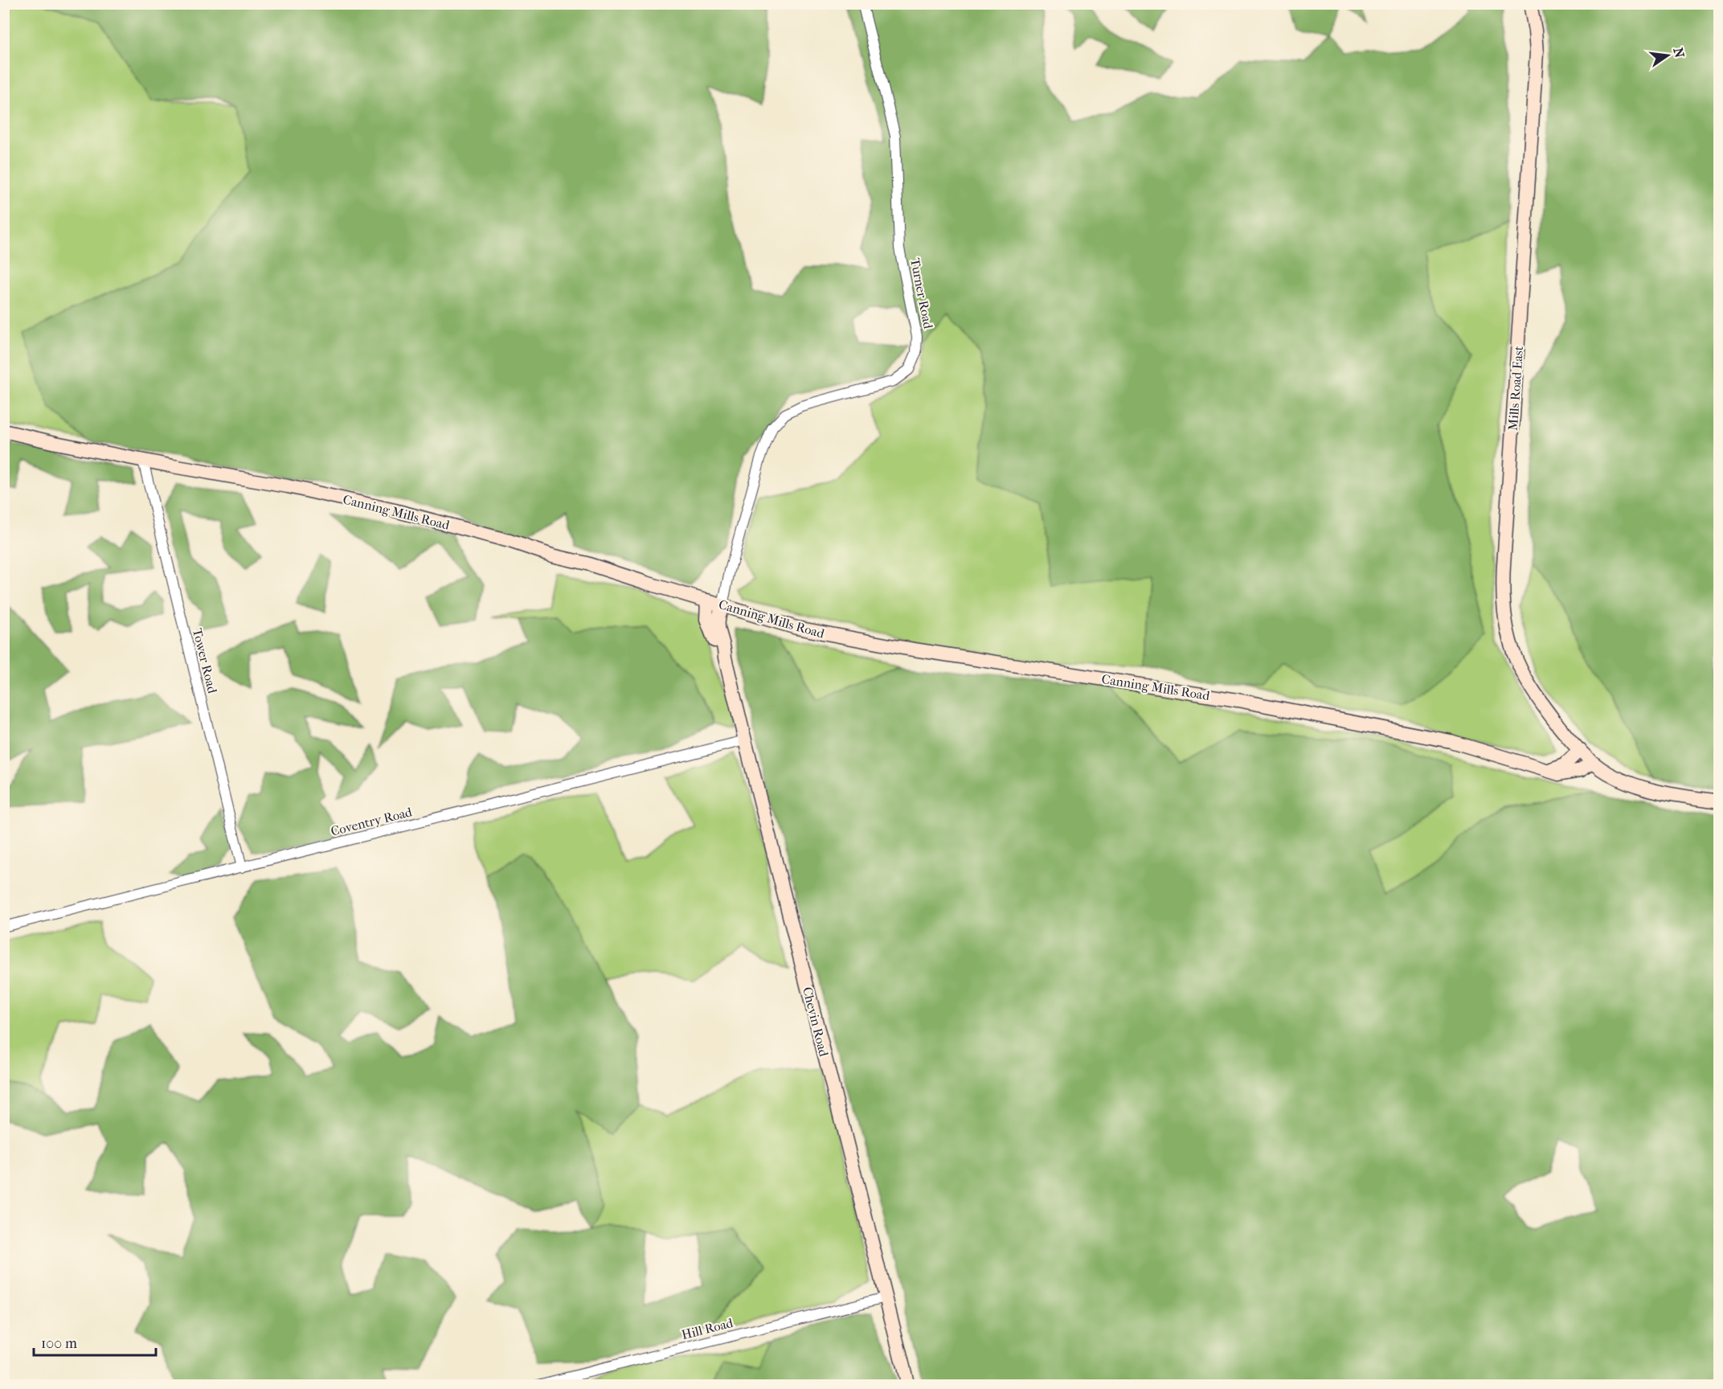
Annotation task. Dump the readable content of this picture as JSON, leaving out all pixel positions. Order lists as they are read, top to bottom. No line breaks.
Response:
{"streets":{"main road":["Mills Road East","Canning Mills Road","Chevin Road"],"street":["Turner Road","Tower Road","Coventry Road","Hill Road"]},"crossings":[["Turner Road","Canning Mills Road"],["Turner Road","Chevin Road"],["Canning Mills Road","Tower Road"],["Canning Mills Road","Chevin Road"],["Tower Road","Coventry Road"],["Coventry Road","Chevin Road"],["Chevin Road","Hill Road"]],"scale_bar":"100 m","north":"right"}
